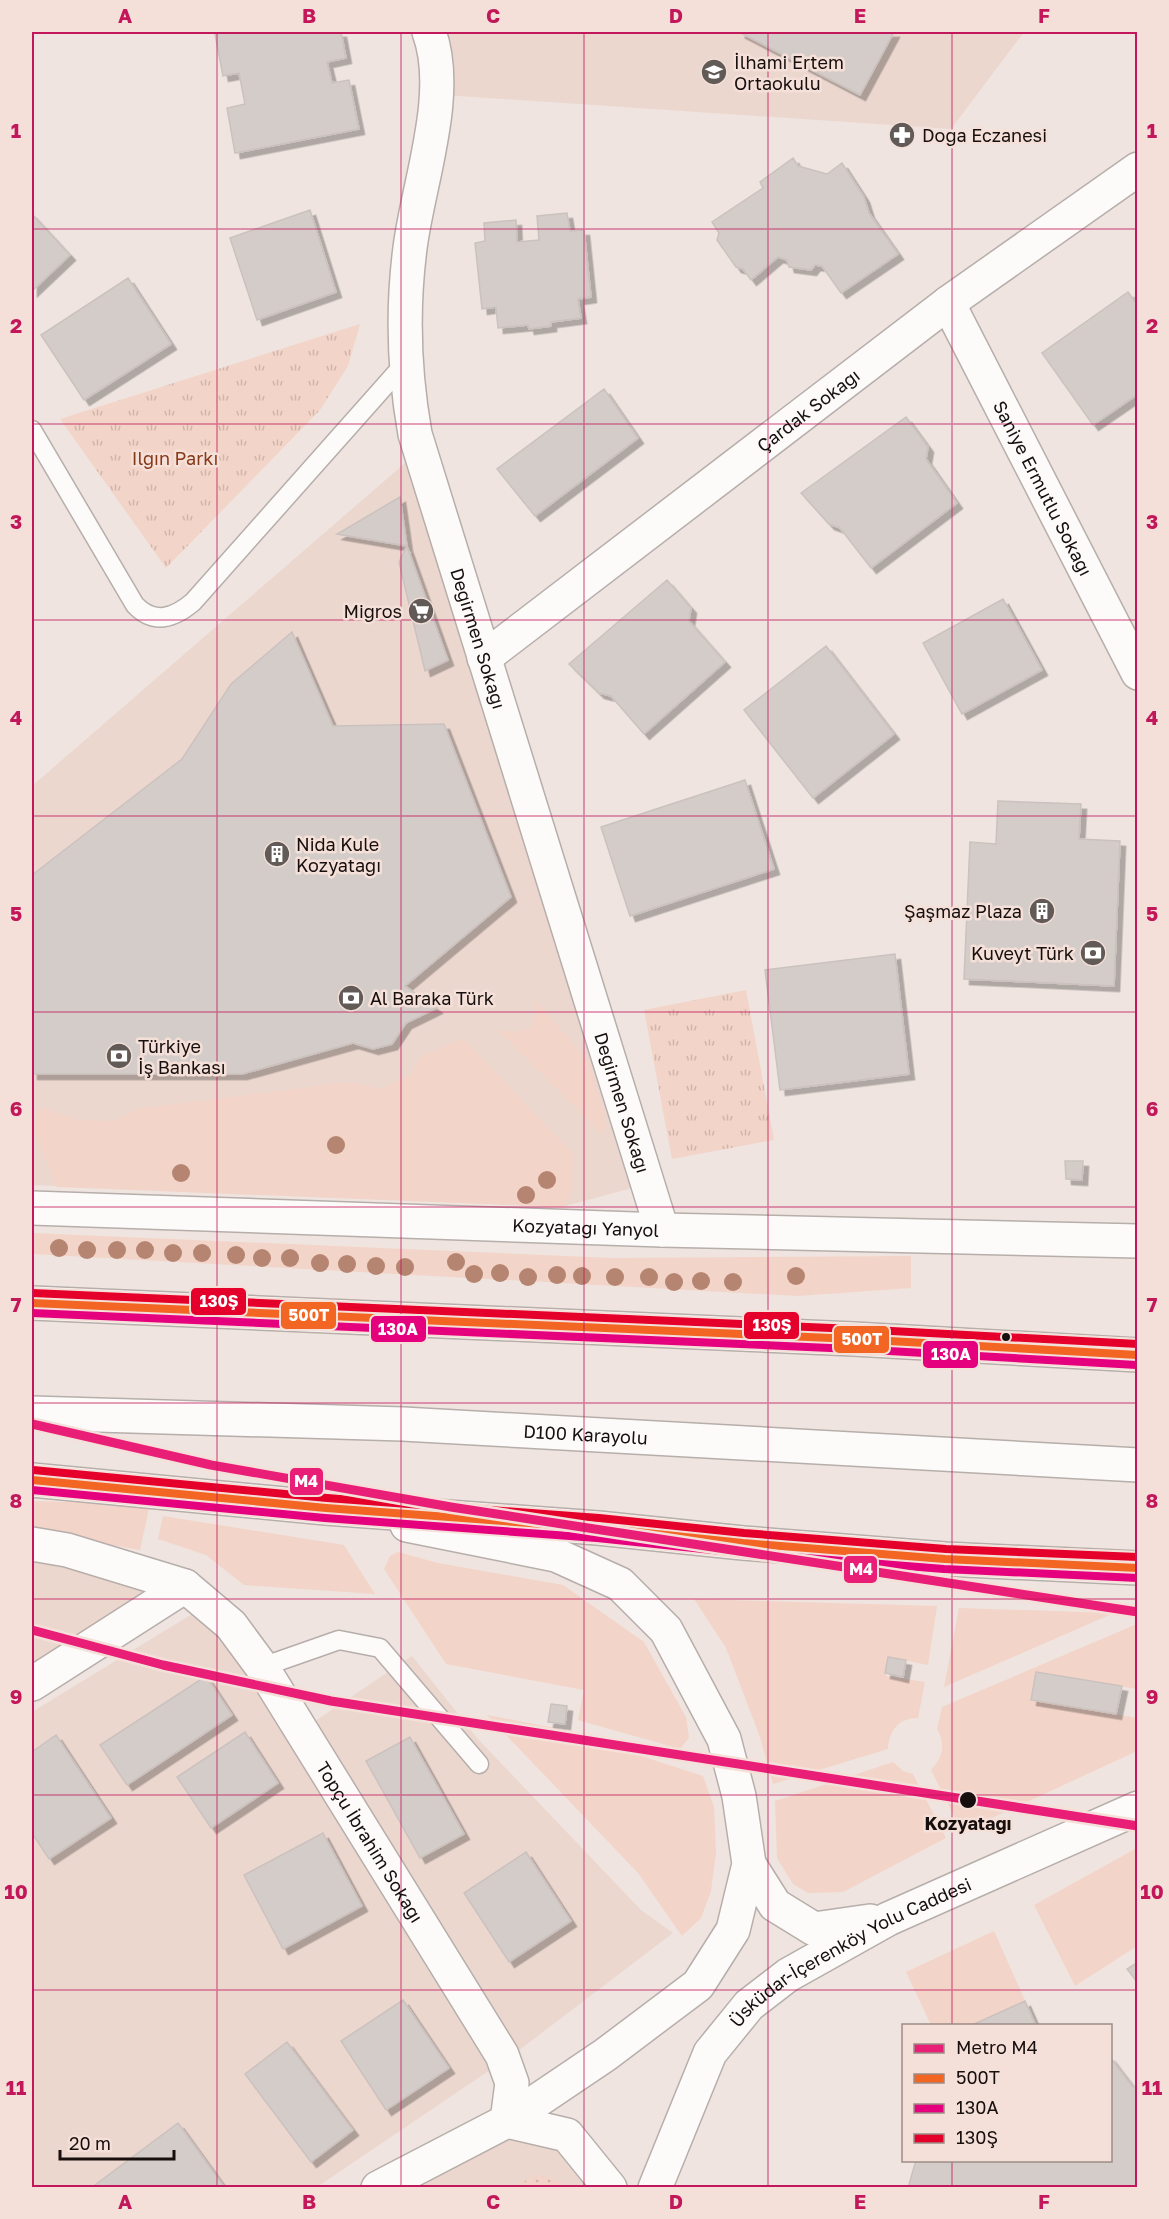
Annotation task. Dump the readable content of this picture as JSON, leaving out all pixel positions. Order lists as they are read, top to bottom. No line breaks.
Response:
{"streets":{"main road":["Çardak Sokağı","Saniye Ermutlu Sokağı","Değirmen Sokağı","Kozyatağı Yanyol","D100 Karayolu","Topçu İbrahim Sokağı","Üsküdar-İçerenköy Yolu Caddesi"]},"crossings":[["Çardak Sokağı","Saniye Ermutlu Sokağı"],["Çardak Sokağı","Değirmen Sokağı"],["Değirmen Sokağı","Kozyatağı Yanyol"]],"parks":["Ilgın Parkı"],"places":{"school or university":["İlhami Ertem Ortaokulu"],"pharmacy":["Doğa Eczanesi"],"supermarket":["Migros"],"building":["Nida Kule Kozyatağı","Şaşmaz Plaza"],"bank":["Kuveyt Türk","Al Baraka Türk","Türkiye İş Bankası"],"other":["Kozyatağı"]},"lines":["transit line 130Ş","transit line 500T","transit line 130A","metro line M4"],"legend":["Metro M4","500T","130A","130Ş"],"scale_bar":"20 m","grid":{"columns":["A","B","C","D","E","F"],"rows":["1","2","3","4","5","6","7","8","9","10","11"]}}
